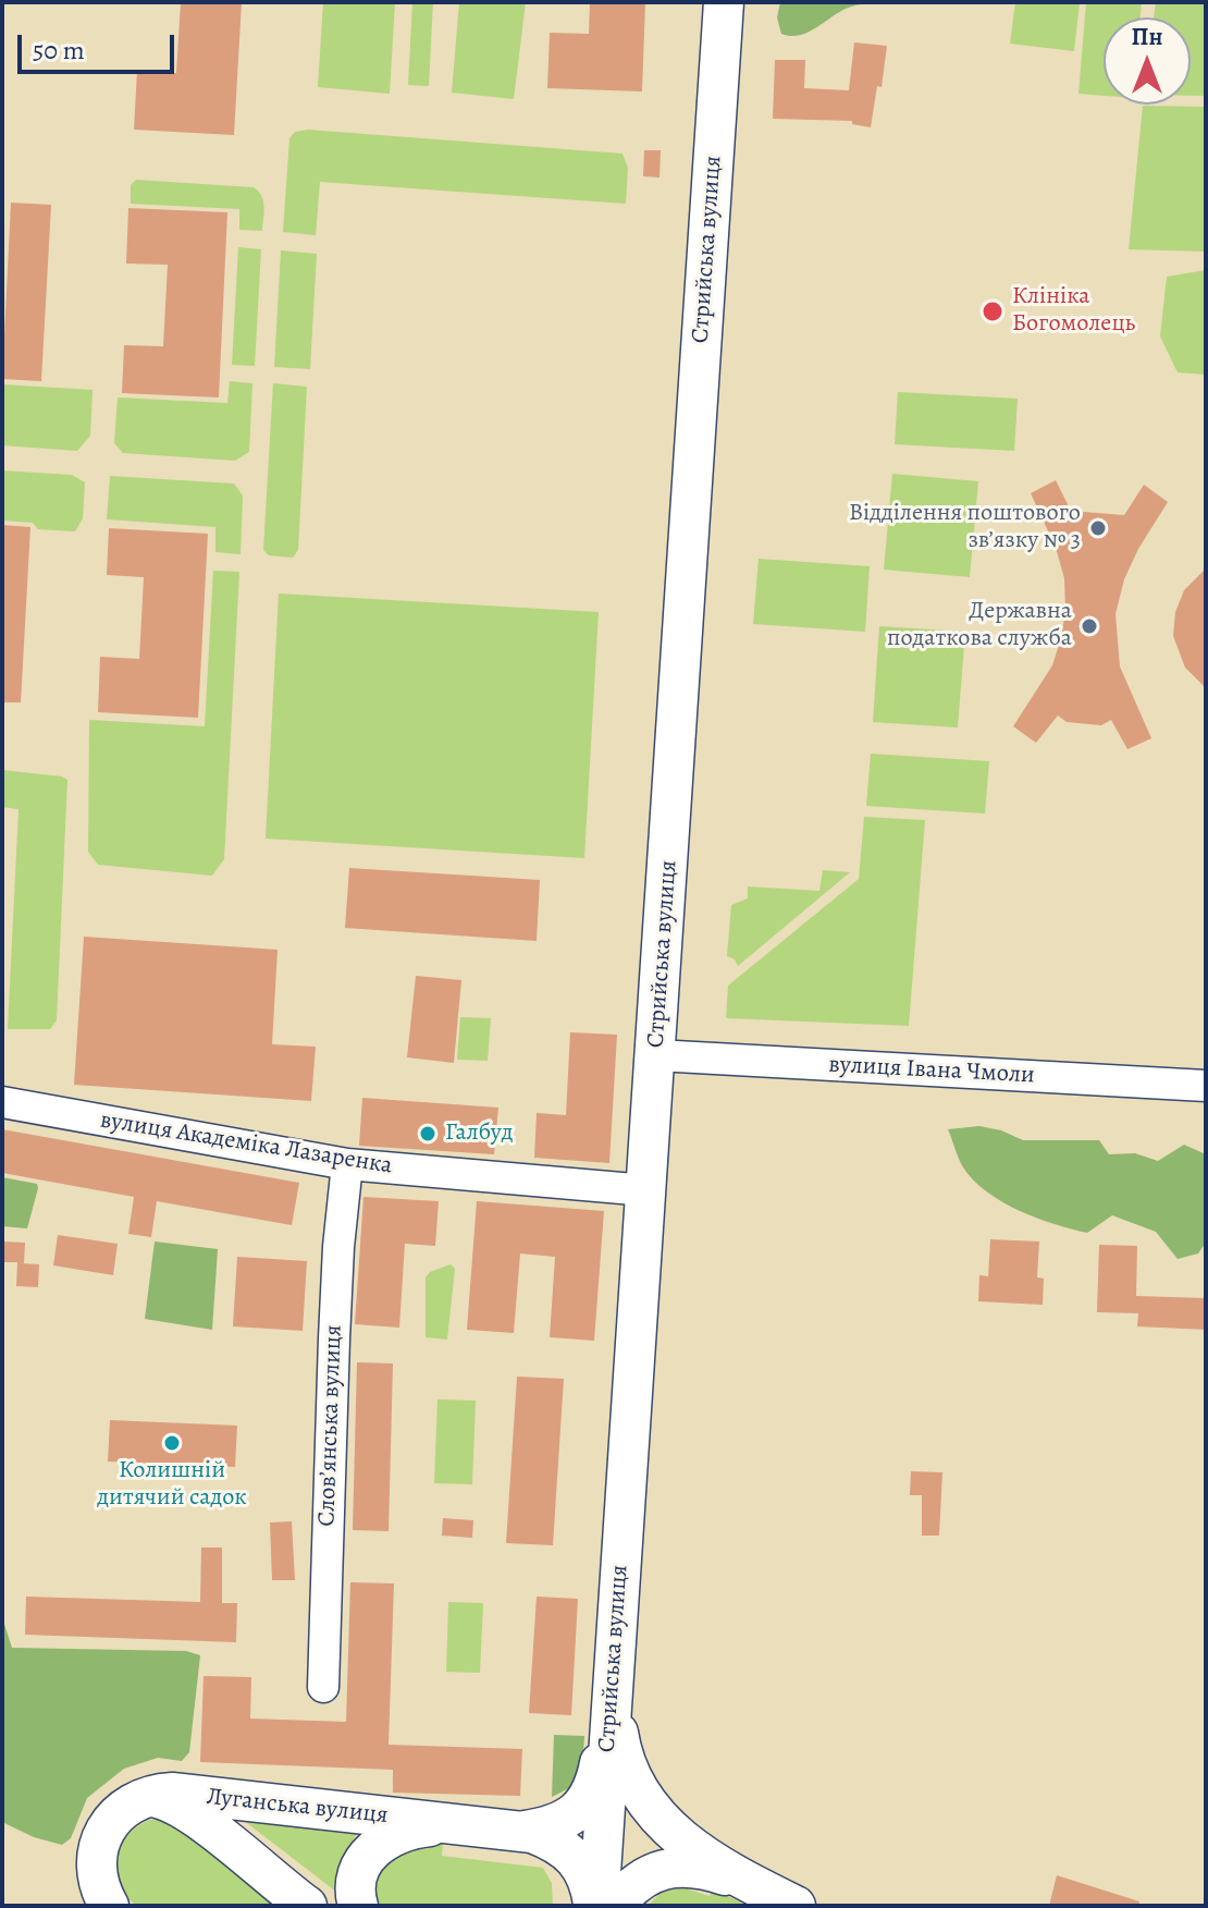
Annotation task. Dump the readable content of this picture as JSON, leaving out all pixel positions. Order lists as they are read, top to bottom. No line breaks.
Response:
{"streets":{"main road":["Стрийська вулиця","Луганська вулиця"],"street":["вулиця Івана Чмоли","вулиця Академіка Лазаренка","Словʼянська вулиця"]},"crossings":[["Стрийська вулиця","вулиця Івана Чмоли"],["Стрийська вулиця","вулиця Академіка Лазаренка"],["Стрийська вулиця","Луганська вулиця"],["вулиця Академіка Лазаренка","Словʼянська вулиця"]],"places":["Клініка Богомолець","Відділення поштового зв’язку № 3","Державна податкова служба","Галбуд","Колишній дитячий садок"],"scale_bar":"50 m","north":"top"}
